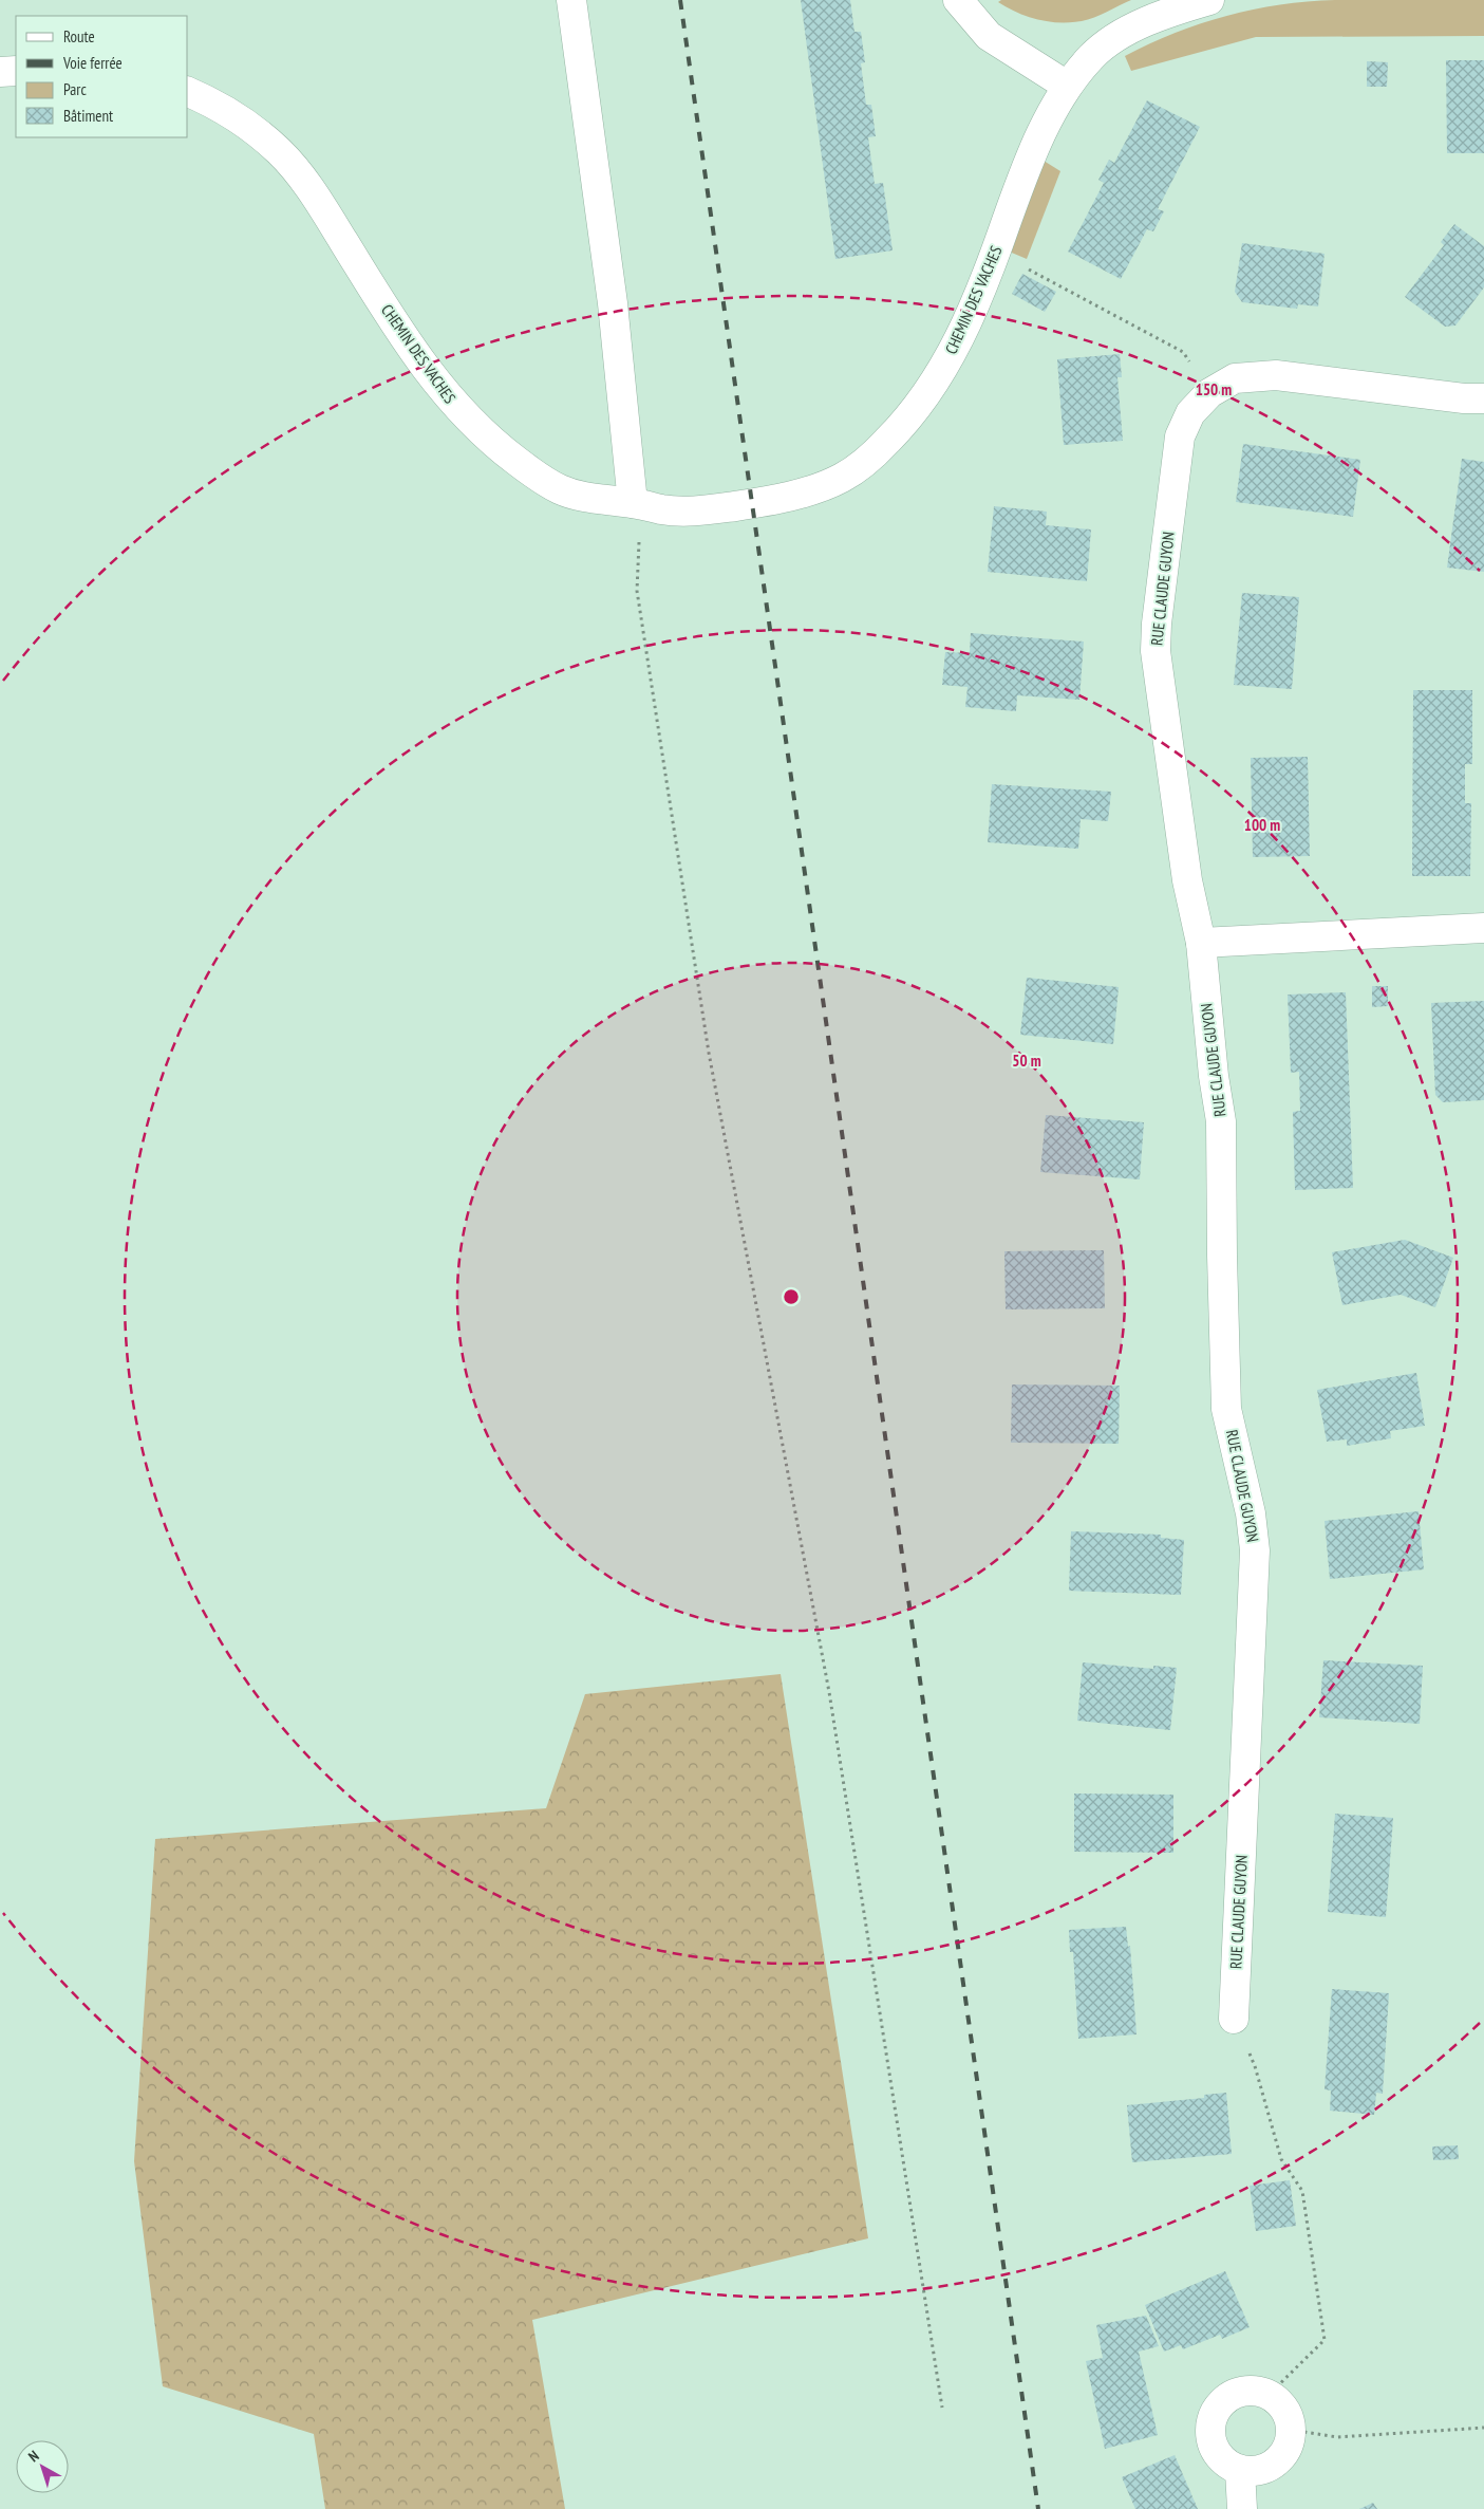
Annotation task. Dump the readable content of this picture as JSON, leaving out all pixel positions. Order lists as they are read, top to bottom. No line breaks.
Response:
{"streets":{"street":["CHEMIN DES VACHES","RUE CLAUDE GUYON"]},"legend":["Route","Voie ferrée","Parc","Bâtiment"],"north":"top left","rings":["150 m","100 m","50 m"]}
